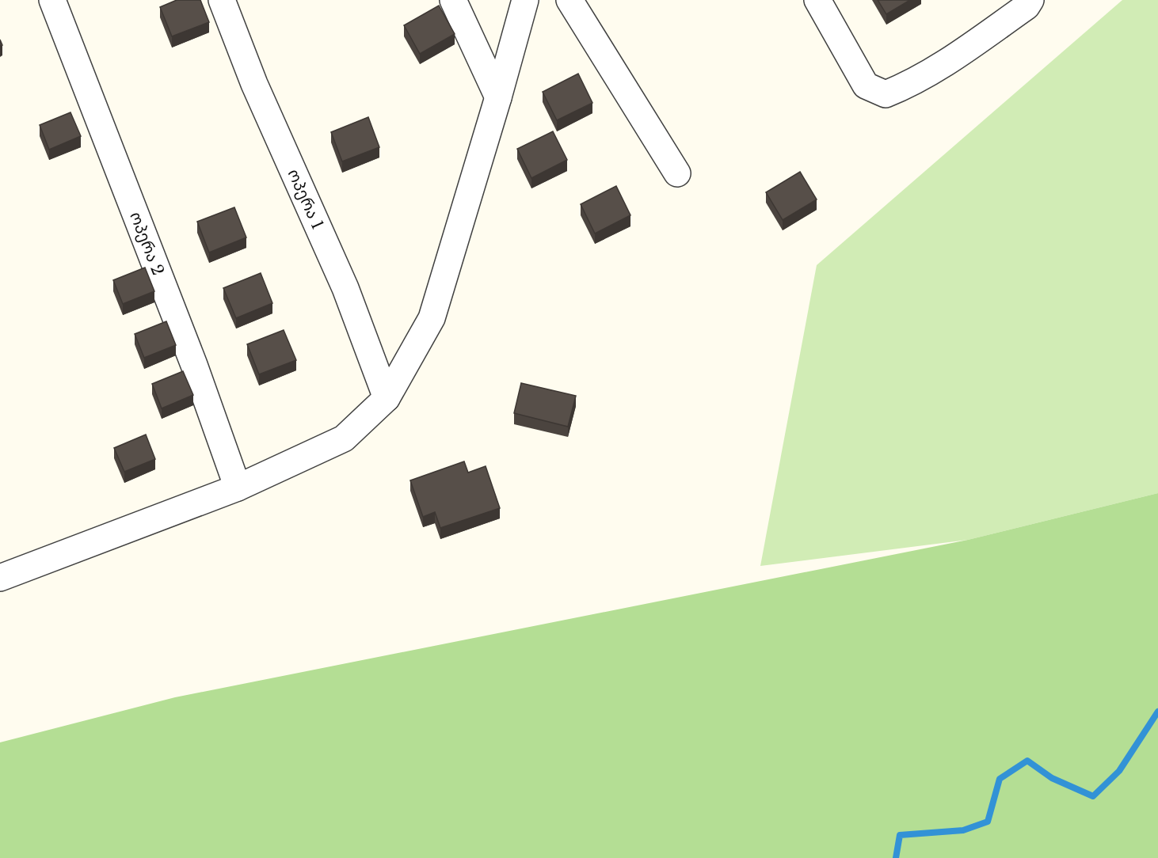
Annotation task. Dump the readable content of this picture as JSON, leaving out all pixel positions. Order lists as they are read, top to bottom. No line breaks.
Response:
{"streets":{"street":["ოპერა 1","ოპერა 2"]}}
